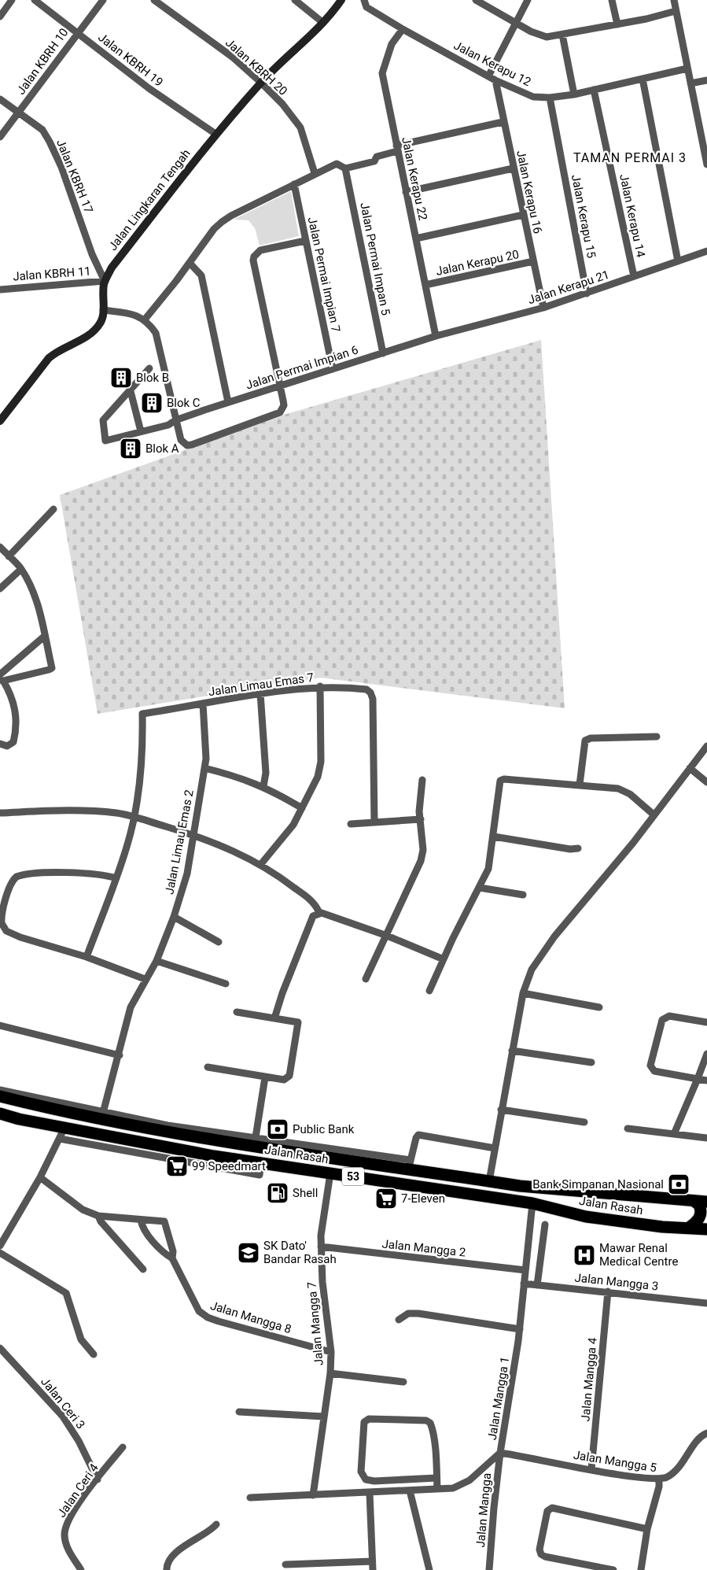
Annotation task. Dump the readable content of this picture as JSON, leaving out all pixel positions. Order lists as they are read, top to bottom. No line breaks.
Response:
{"streets":{"highway":["Jalan Rasah","53"],"street":["Jalan KBRH 19","Jalan KBRH 10","Jalan Kerapu 12","Jalan KBRH 20","Jalan KBRH 17","Jalan Kerapu 22","Jalan Kerapu 16","Jalan Lingkaran Tengah","Jalan Kerapu 14","Jalan Kerapu 15","Jalan Permai Impan 5","Jalan Kerapu 20","Jalan KBRH 11","Jalan Permai Impian 7","Jalan Kerapu 21","Jalan Permai Impian 6","Jalan Limau Emas 7","Jalan Limau Emas 2","Jalan Mangga 2","Jalan Mangga 3","Jalan Mangga 8","Jalan Mangga 7","Jalan Mangga 4","Jalan Mangga 1","Jalan Ceri 3","Jalan Mangga 5","Jalan Ceri 4","Jalan Mangga"]},"crossings":[["Jalan KBRH 19","Jalan KBRH 10"],["Jalan KBRH 19","Jalan Lingkaran Tengah"],["Jalan KBRH 10","Jalan KBRH 17"],["Jalan Kerapu 12","Jalan Kerapu 22"],["Jalan Kerapu 12","Jalan Kerapu 16"],["Jalan Kerapu 12","Jalan Kerapu 14"],["Jalan Kerapu 12","Jalan Kerapu 15"],["Jalan KBRH 20","Jalan Lingkaran Tengah"],["Jalan KBRH 17","Jalan Lingkaran Tengah"],["Jalan KBRH 17","Jalan KBRH 11"],["Jalan Kerapu 22","Jalan Kerapu 20"],["Jalan Kerapu 22","Jalan Kerapu 21"],["Jalan Kerapu 22","Jalan Permai Impian 6"],["Jalan Kerapu 16","Jalan Kerapu 20"],["Jalan Kerapu 16","Jalan Kerapu 21"],["Jalan Lingkaran Tengah","Jalan KBRH 11"],["Jalan Kerapu 14","Jalan Kerapu 21"],["Jalan Kerapu 15","Jalan Kerapu 21"],["Jalan Permai Impan 5","Jalan Permai Impian 6"],["Jalan Permai Impian 7","Jalan Permai Impian 6"],["Jalan Kerapu 21","Jalan Permai Impian 6"],["Jalan Limau Emas 7","Jalan Limau Emas 2"],["Jalan Rasah","Jalan Mangga 7"],["Jalan Rasah","Jalan Mangga 1"],["Jalan Mangga 2","Jalan Mangga 7"],["Jalan Mangga 2","Jalan Mangga 1"],["Jalan Mangga 3","Jalan Mangga 4"],["Jalan Mangga 3","Jalan Mangga 1"],["Jalan Mangga 8","Jalan Mangga 7"],["Jalan Mangga 7","Jalan Mangga 1"],["Jalan Mangga 4","Jalan Mangga 5"],["Jalan Mangga 1","Jalan Mangga 5"],["Jalan Mangga 1","Jalan Mangga"],["Jalan Ceri 3","Jalan Ceri 4"],["Jalan Mangga 5","Jalan Mangga"]],"districts":["TAMAN PERMAI 3"],"places":{"building":["Blok B","Blok C","Blok A"],"bank":["Public Bank","Bank Simpanan Nasional"],"supermarket":["99 Speedmart","7-Eleven"],"fuel station":["Shell"],"school or university":["SK Dato' Bandar Rasah"],"hospital":["Mawar Renal Medical Centre"]}}
